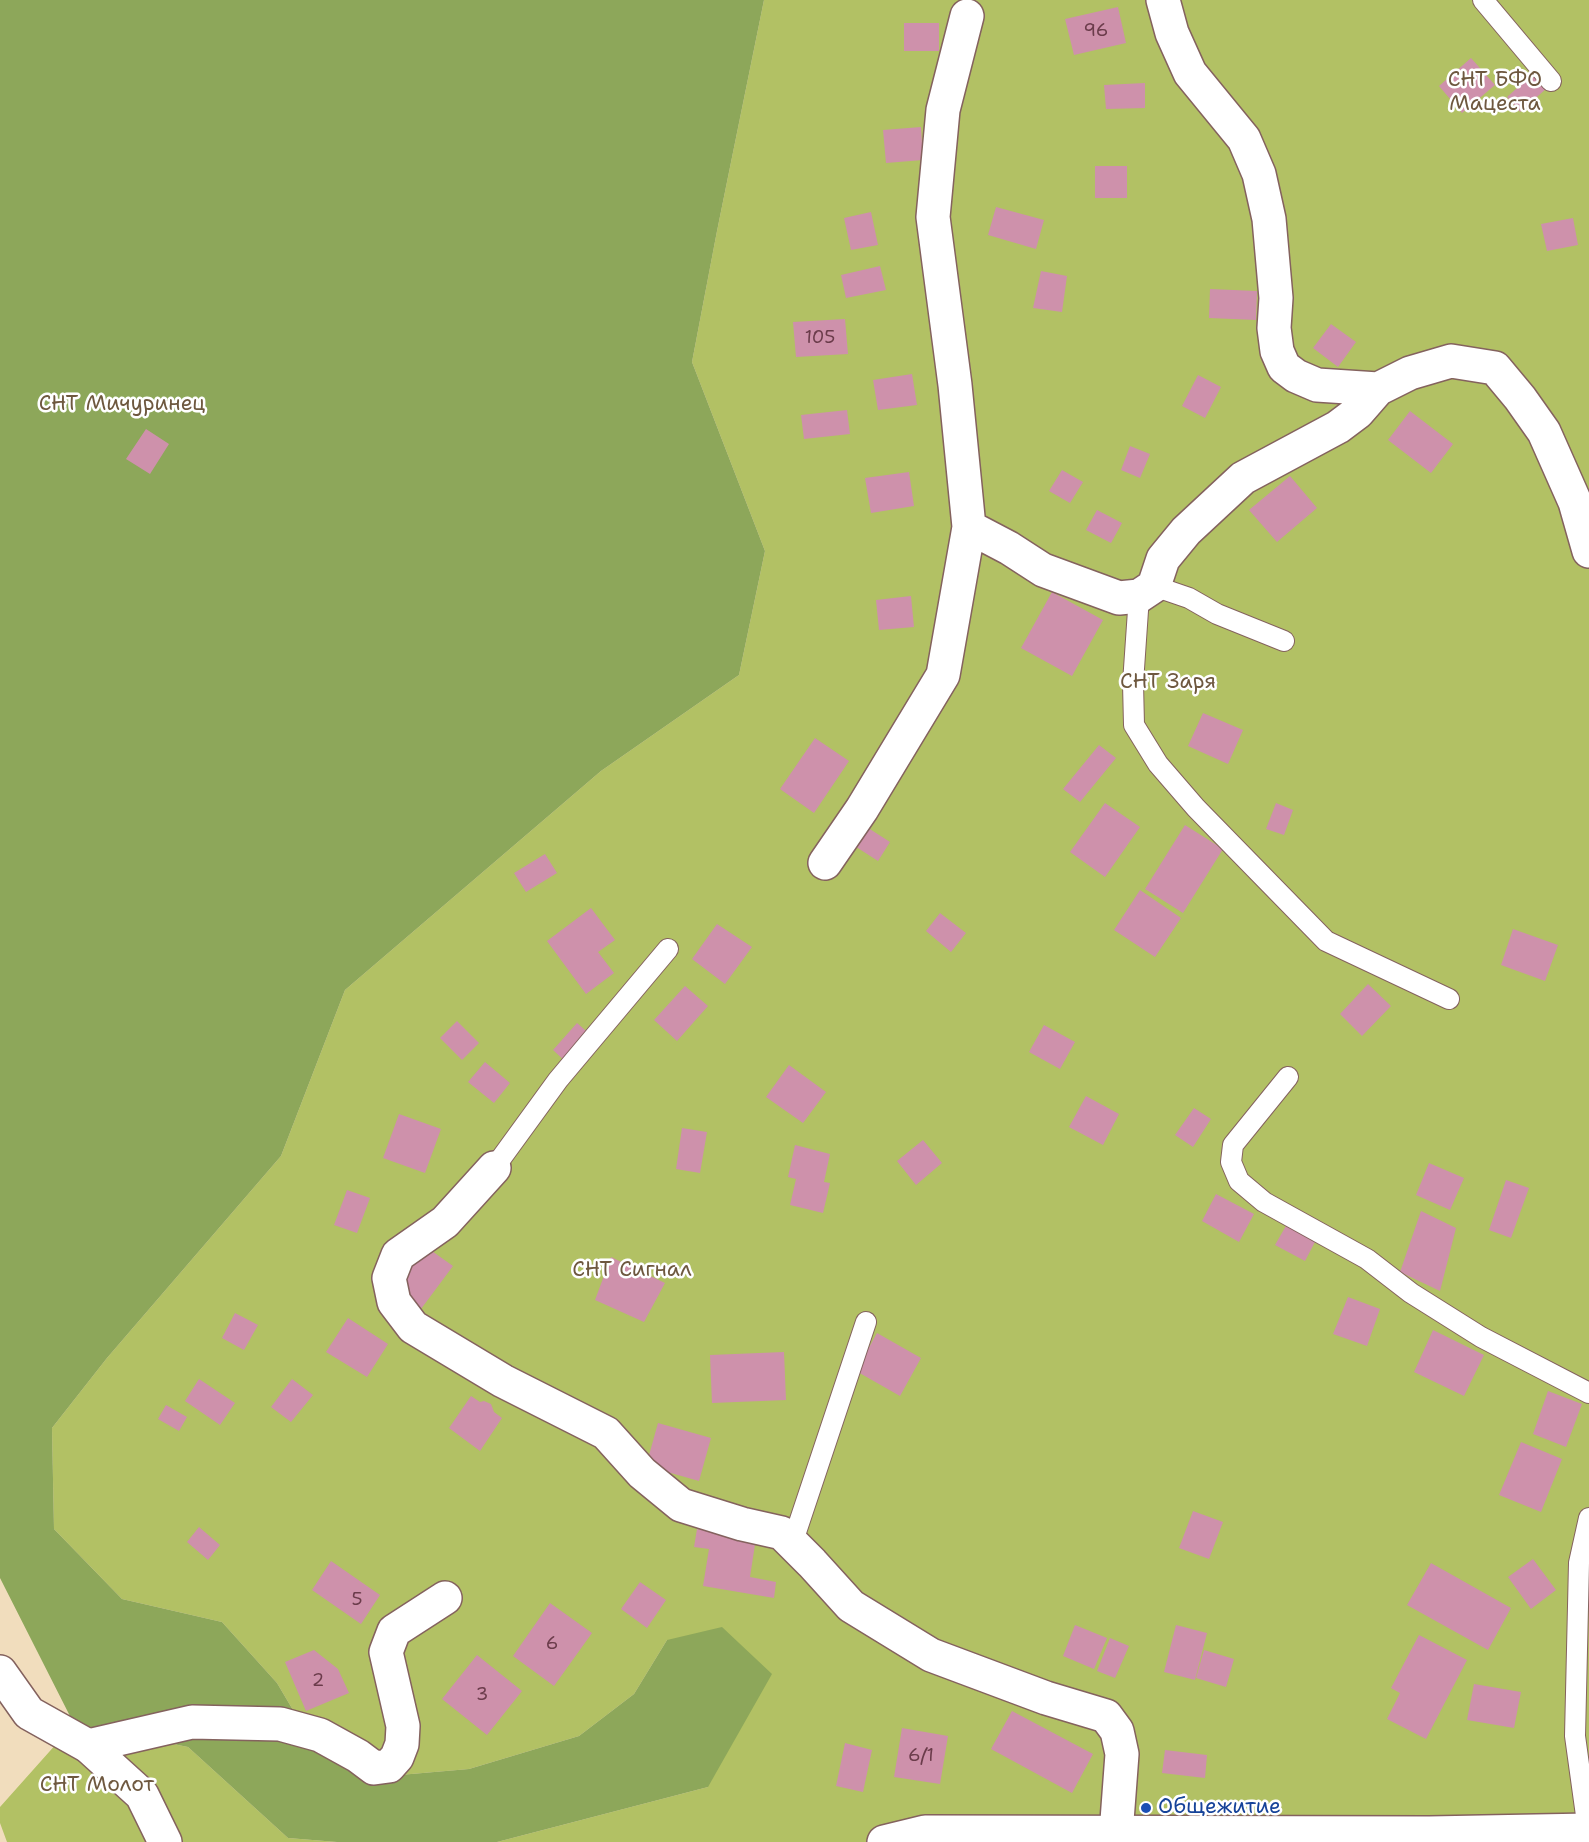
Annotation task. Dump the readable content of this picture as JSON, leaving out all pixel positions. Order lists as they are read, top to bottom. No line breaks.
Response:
{"parks":["СНТ БФО Мацеста","СНТ Мичуринец","СНТ Заря","СНТ Сигнал","СНТ Молот"],"places":["Общежитие"],"house_numbers":["96","105","5","6","2","3","6/1"]}
